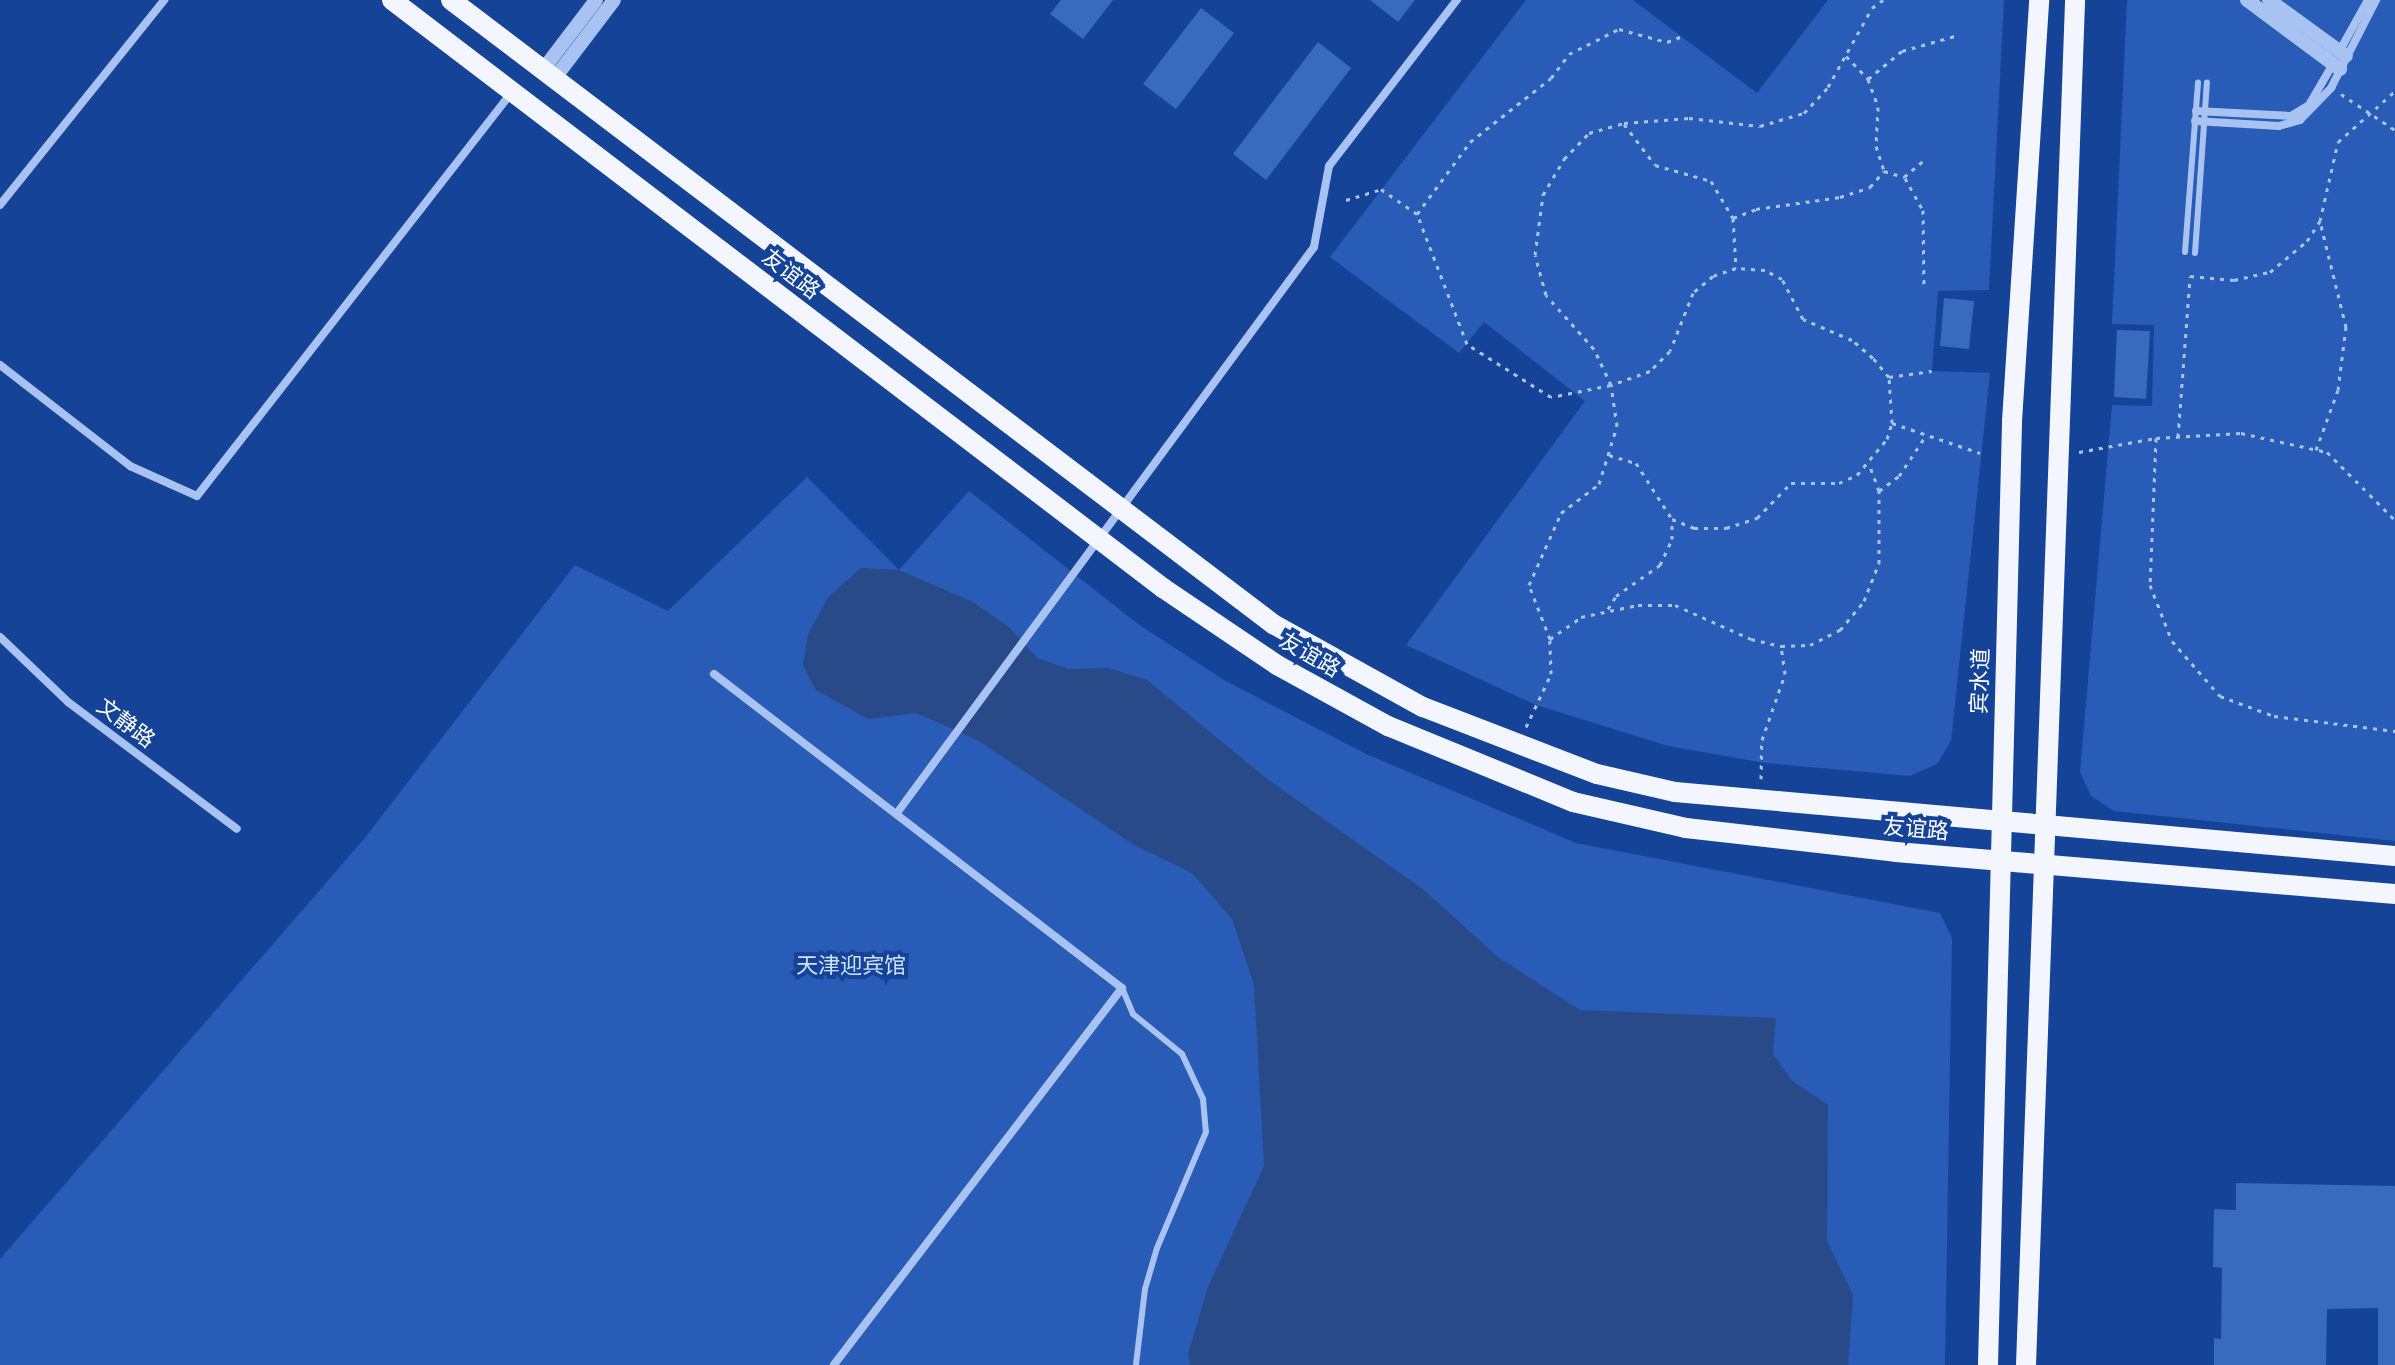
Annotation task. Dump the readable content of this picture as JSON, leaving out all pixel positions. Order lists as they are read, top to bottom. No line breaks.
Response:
{"streets":{"main road":["友谊路","宾水道"],"street":["文静路"]},"crossings":[["友谊路","宾水道"]],"parks":["天津迎宾馆"]}
